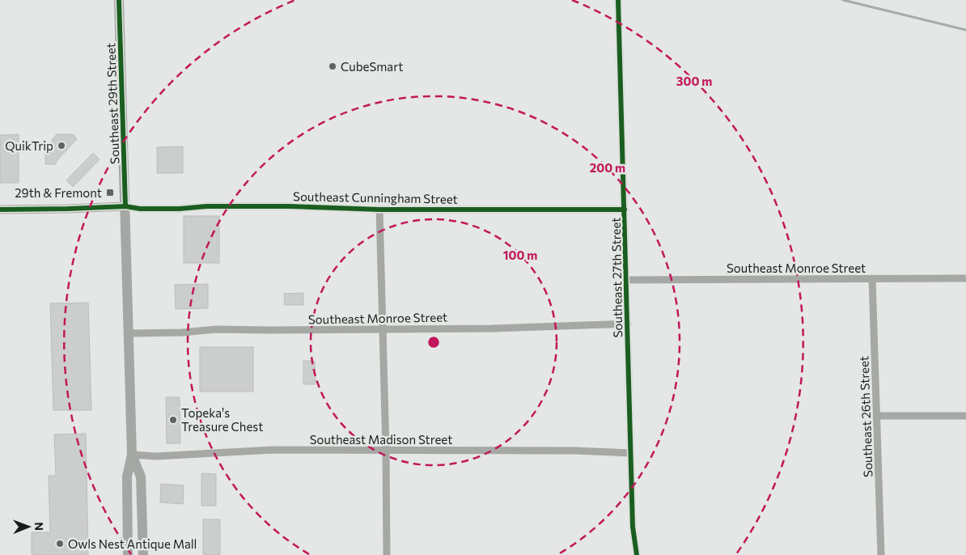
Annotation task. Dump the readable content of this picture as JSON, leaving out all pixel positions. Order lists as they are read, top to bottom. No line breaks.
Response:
{"streets":{"main road":["Southeast 29th Street"],"street":["Southeast Cunningham Street","Southeast Monroe Street","Southeast 27th Street","Southeast 26th Street","Southeast Madison Street"]},"crossings":[["Southeast 29th Street","Southeast Cunningham Street"],["Southeast 29th Street","Southeast Monroe Street"],["Southeast 29th Street","Southeast Madison Street"],["Southeast Cunningham Street","Southeast 27th Street"],["Southeast Monroe Street","Southeast 27th Street"],["Southeast Monroe Street","Southeast 26th Street"],["Southeast 27th Street","Southeast Madison Street"]],"places":{"other":["CubeSmart","QuikTrip","Topeka's Treasure Chest","Owls Nest Antique Mall"],"transit":["29th & Fremont"]},"north":"right","rings":["300 m","200 m","100 m"]}
